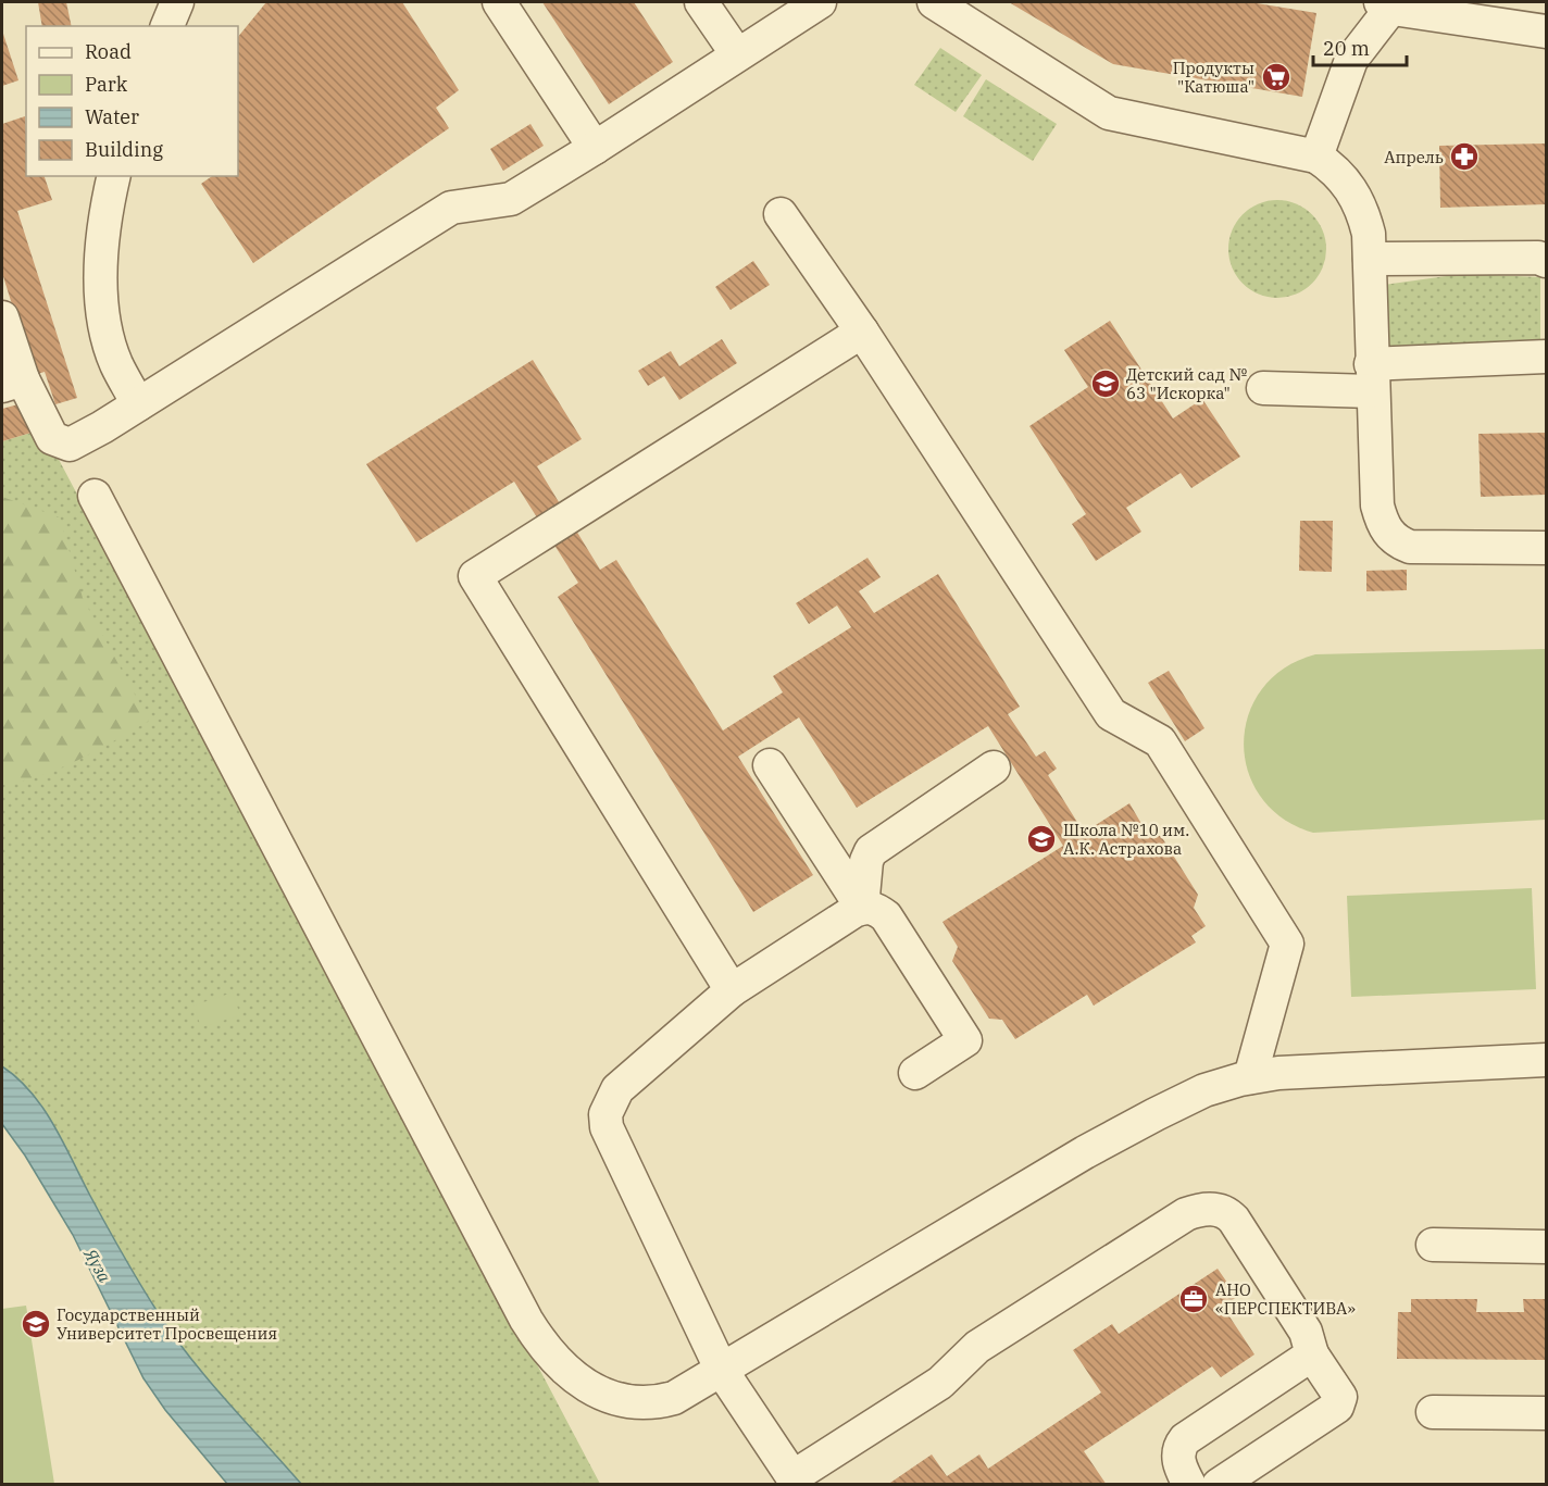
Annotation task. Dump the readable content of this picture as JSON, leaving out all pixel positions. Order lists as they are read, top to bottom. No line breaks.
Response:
{"water":["Яуза"],"places":{"supermarket":["Продукты \"Катюша\""],"pharmacy":["Апрель"],"school or university":["Детский сад № 63 \"Искорка\"","Школа №10 им. А.К. Астрахова","Государственный Университет Просвещения"],"office":["АНО «ПЕРСПЕКТИВА»"]},"legend":["Road","Park","Water","Building"],"scale_bar":"20 m"}
